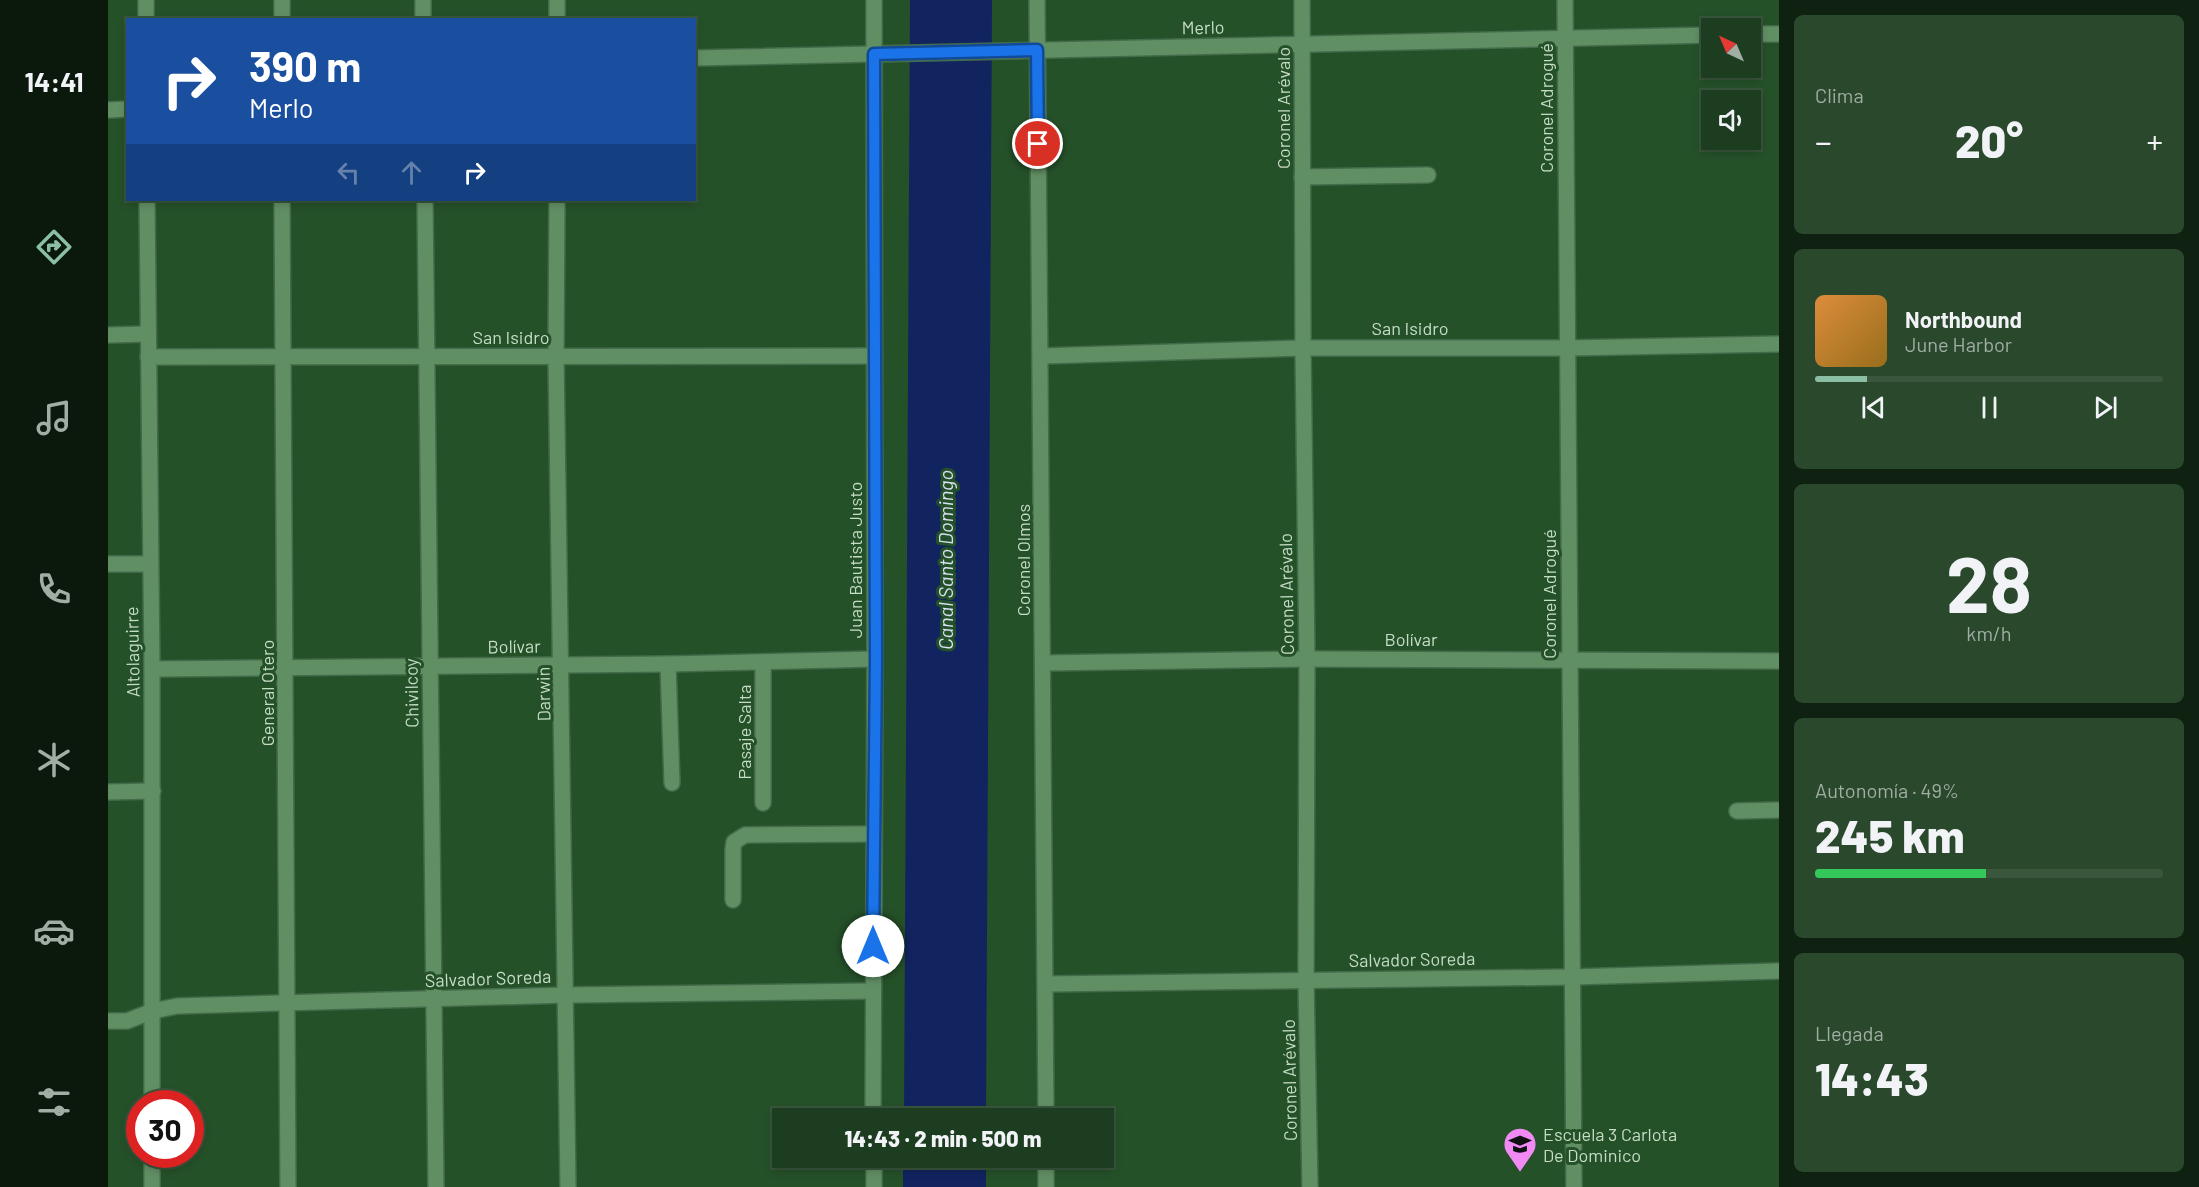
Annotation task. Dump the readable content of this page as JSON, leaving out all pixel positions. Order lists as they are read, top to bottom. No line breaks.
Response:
{"streets":{"street":["Merlo","Coronel Arévalo","Coronel Adrogué","San Isidro","Juan Bautista Justo","Coronel Olmos","Bolívar","Altolaguirre","General Otero","Chivilcoy","Darwin","Pasaje Salta","Salvador Soreda"]},"crossings":[["Merlo","Coronel Arévalo"],["Merlo","Coronel Adrogué"],["Merlo","Juan Bautista Justo"],["Merlo","Coronel Olmos"],["Coronel Arévalo","San Isidro"],["Coronel Arévalo","Bolívar"],["Coronel Arévalo","Salvador Soreda"],["Coronel Adrogué","San Isidro"],["Coronel Adrogué","Bolívar"],["Coronel Adrogué","Salvador Soreda"],["San Isidro","Juan Bautista Justo"],["San Isidro","Coronel Olmos"],["San Isidro","Altolaguirre"],["San Isidro","General Otero"],["San Isidro","Chivilcoy"],["San Isidro","Darwin"],["Juan Bautista Justo","Bolívar"],["Juan Bautista Justo","Salvador Soreda"],["Coronel Olmos","Bolívar"],["Coronel Olmos","Salvador Soreda"],["Bolívar","Altolaguirre"],["Bolívar","General Otero"],["Bolívar","Chivilcoy"],["Bolívar","Darwin"],["Bolívar","Pasaje Salta"],["Altolaguirre","Salvador Soreda"],["General Otero","Salvador Soreda"],["Chivilcoy","Salvador Soreda"],["Darwin","Salvador Soreda"]],"water":["Canal Santo Domingo"],"places":{"school or university":["Escuela 3 Carlota De Dominico"]},"north":"top left","page":{"tabs":"14:41","tile":["Clima",["28","km/h"],["Autonomía · 49%","245 km"],["Llegada","14:43"]],"turn":["390 m","Merlo"],"heat":["−","20°","+"],"song":["Northbound","June Harbor"],"limit":"30","trip":"14:43 · 2 min · 500 m"}}
